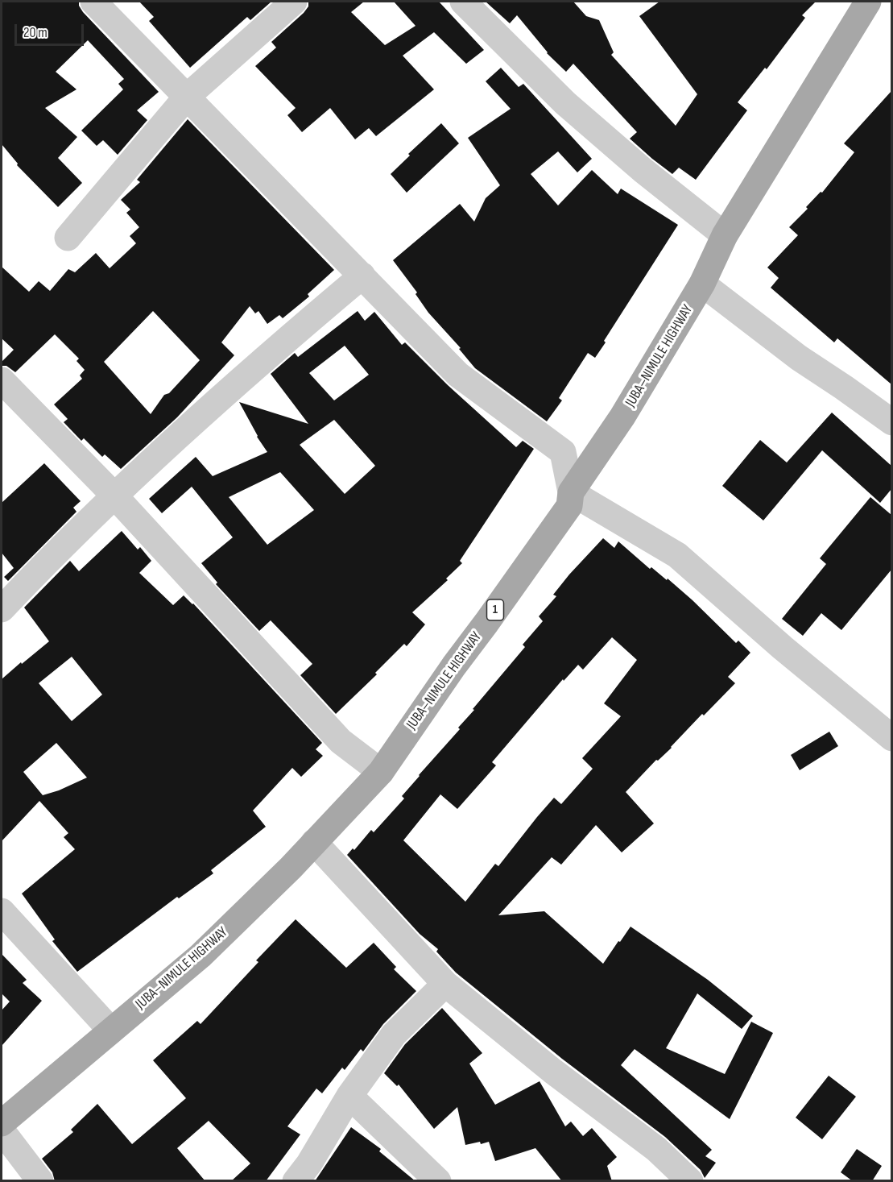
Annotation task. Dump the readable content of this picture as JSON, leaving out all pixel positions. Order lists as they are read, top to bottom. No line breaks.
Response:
{"streets":{"main road":["JUBA–NIMULE HIGHWAY","1"]},"scale_bar":"20 m"}
